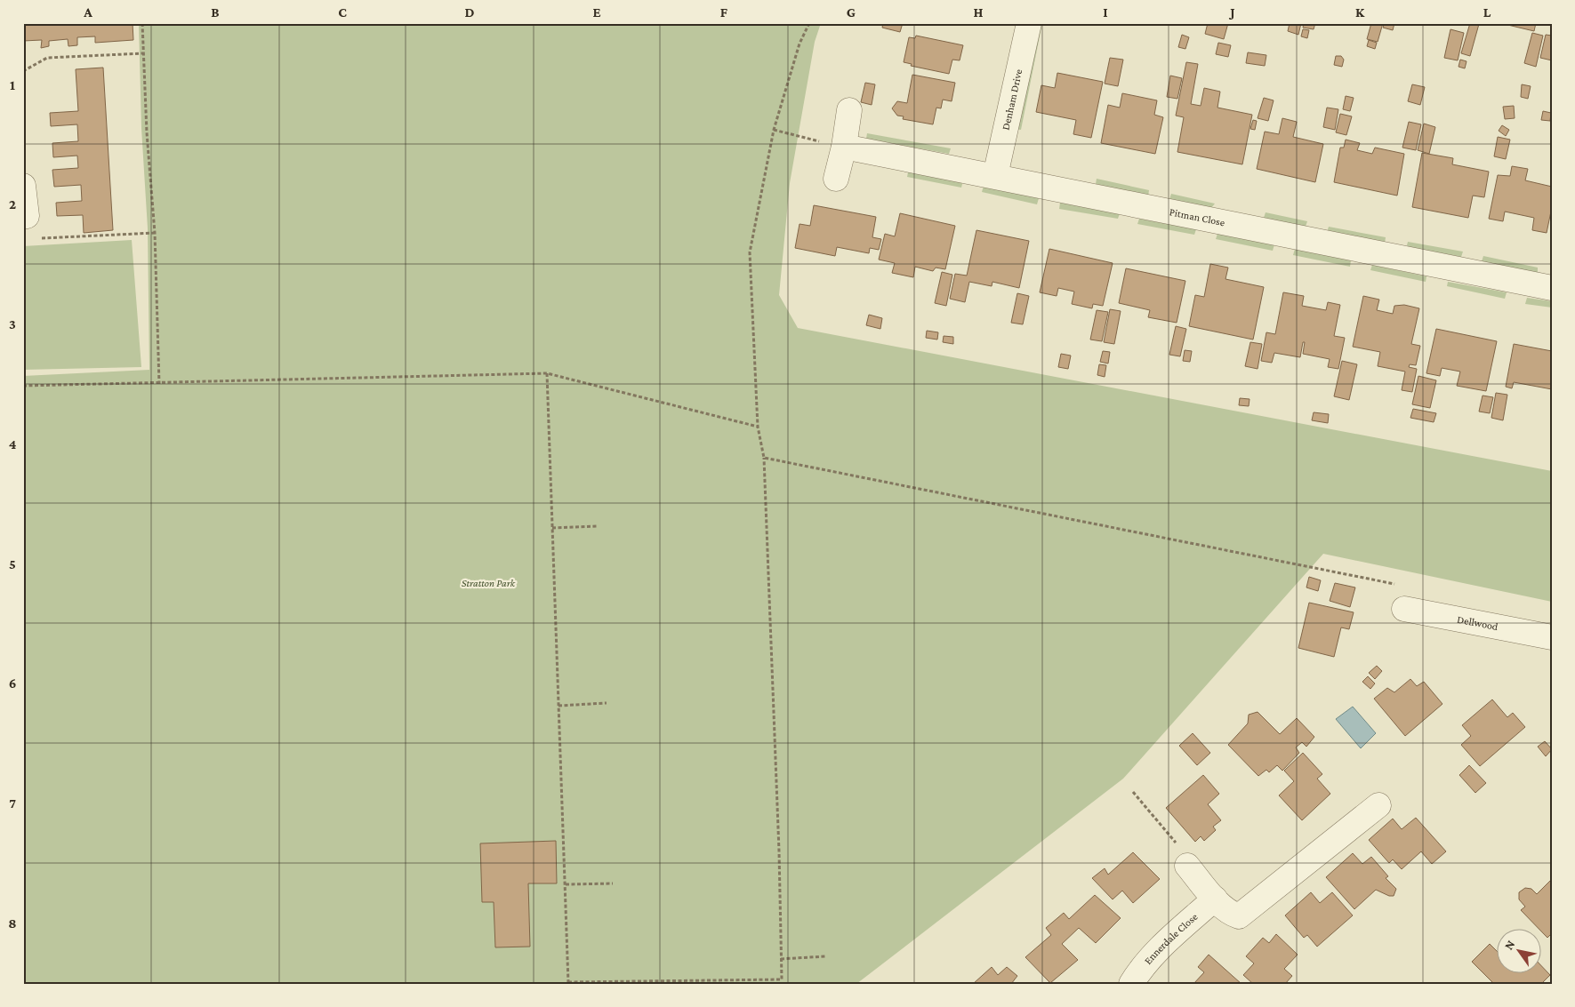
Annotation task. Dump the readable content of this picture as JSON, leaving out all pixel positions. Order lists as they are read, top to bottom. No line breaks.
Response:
{"streets":{"street":["Denham Drive","Pitman Close","Dellwood","Ennerdale Close"]},"crossings":[["Denham Drive","Pitman Close"]],"parks":["Stratton Park"],"north":"top left","grid":{"columns":["A","B","C","D","E","F","G","H","I","J","K","L"],"rows":["1","2","3","4","5","6","7","8"]}}
